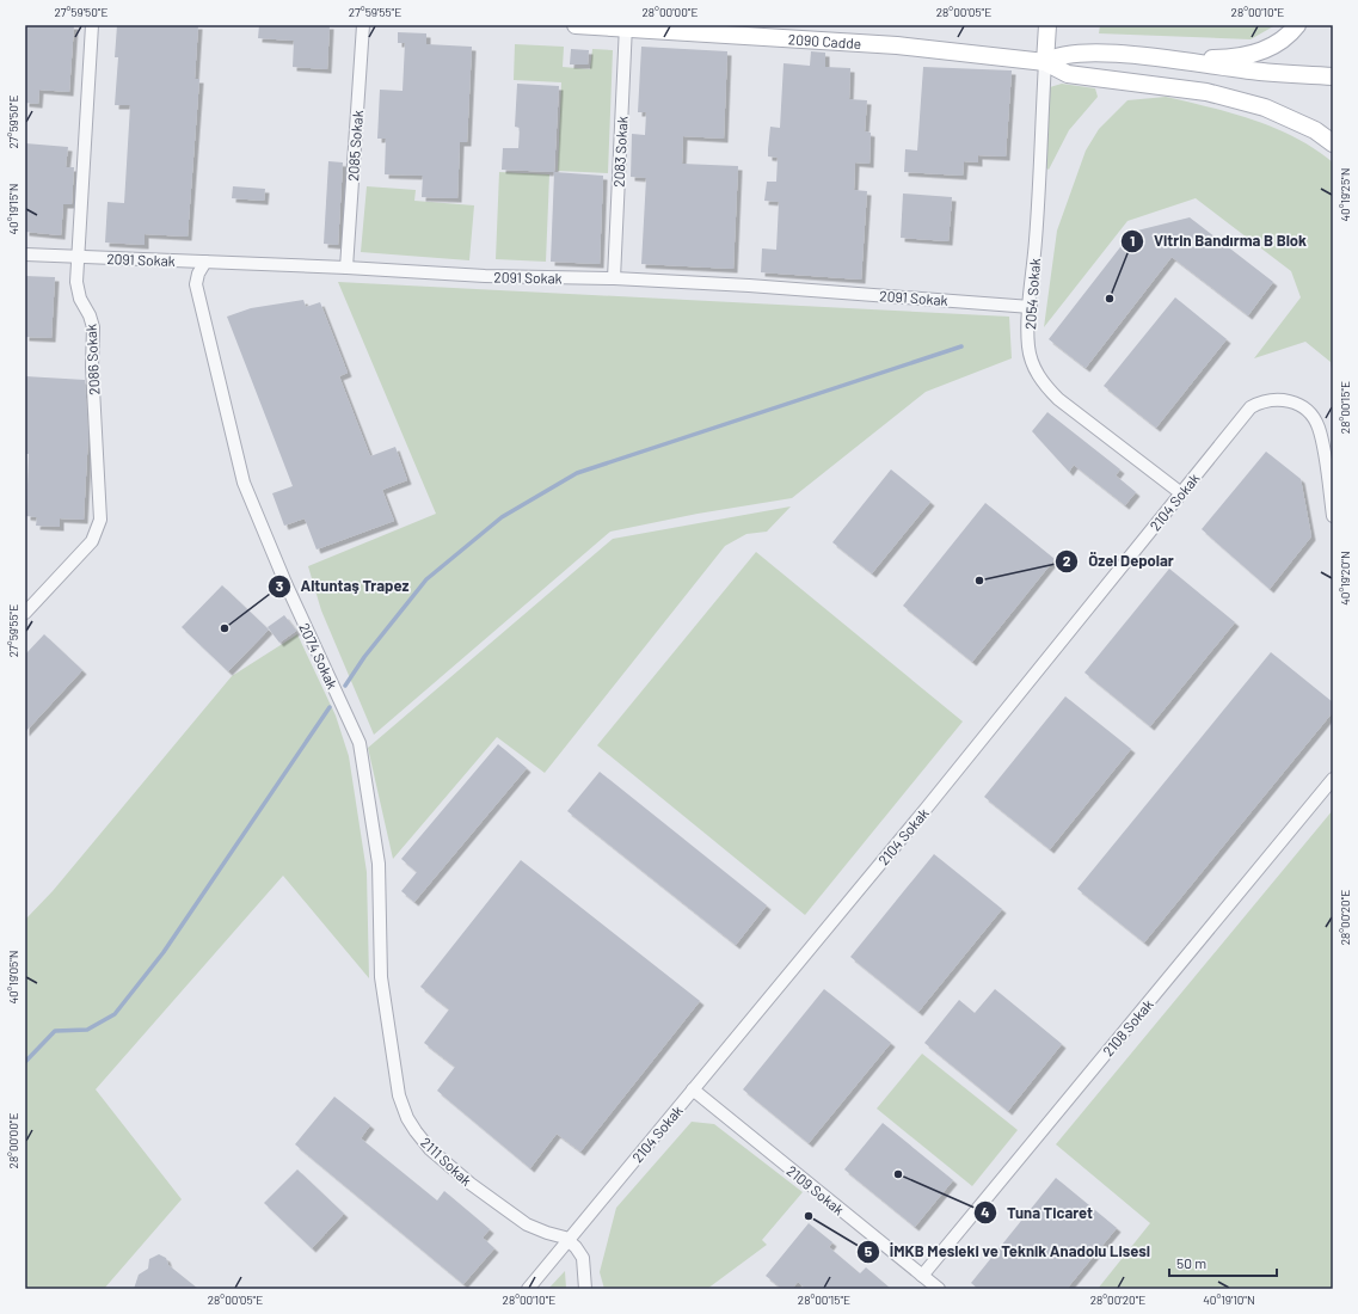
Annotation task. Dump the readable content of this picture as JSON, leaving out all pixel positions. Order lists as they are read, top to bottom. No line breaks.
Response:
{"streets":{"street":["2090 Cadde","2085 Sokak","2083 Sokak","2091 Sokak","2054 Sokak","2086 Sokak","2104 Sokak","2074 Sokak","2108 Sokak","2111 Sokak","2109 Sokak"]},"crossings":[["2090 Cadde","2083 Sokak"],["2090 Cadde","2054 Sokak"],["2085 Sokak","2091 Sokak"],["2083 Sokak","2091 Sokak"],["2091 Sokak","2054 Sokak"],["2091 Sokak","2086 Sokak"],["2091 Sokak","2074 Sokak"],["2054 Sokak","2104 Sokak"],["2104 Sokak","2111 Sokak"],["2104 Sokak","2109 Sokak"],["2074 Sokak","2111 Sokak"],["2108 Sokak","2109 Sokak"]],"places":["Vitrin Bandırma B Blok","Özel Depolar","Altuntaş Trapez","Tuna Ticaret","İMKB Mesleki ve Teknik Anadolu Lisesi"],"scale_bar":"50 m","coordinates":["27°59'50\"E","27°59'55\"E","28°00'00\"E","28°00'05\"E","28°00'10\"E","40°19'25\"N","40°19'15\"N","28°00'15\"E","40°19'20\"N","28°00'20\"E","40°19'05\"N","40°19'10\"N"]}
